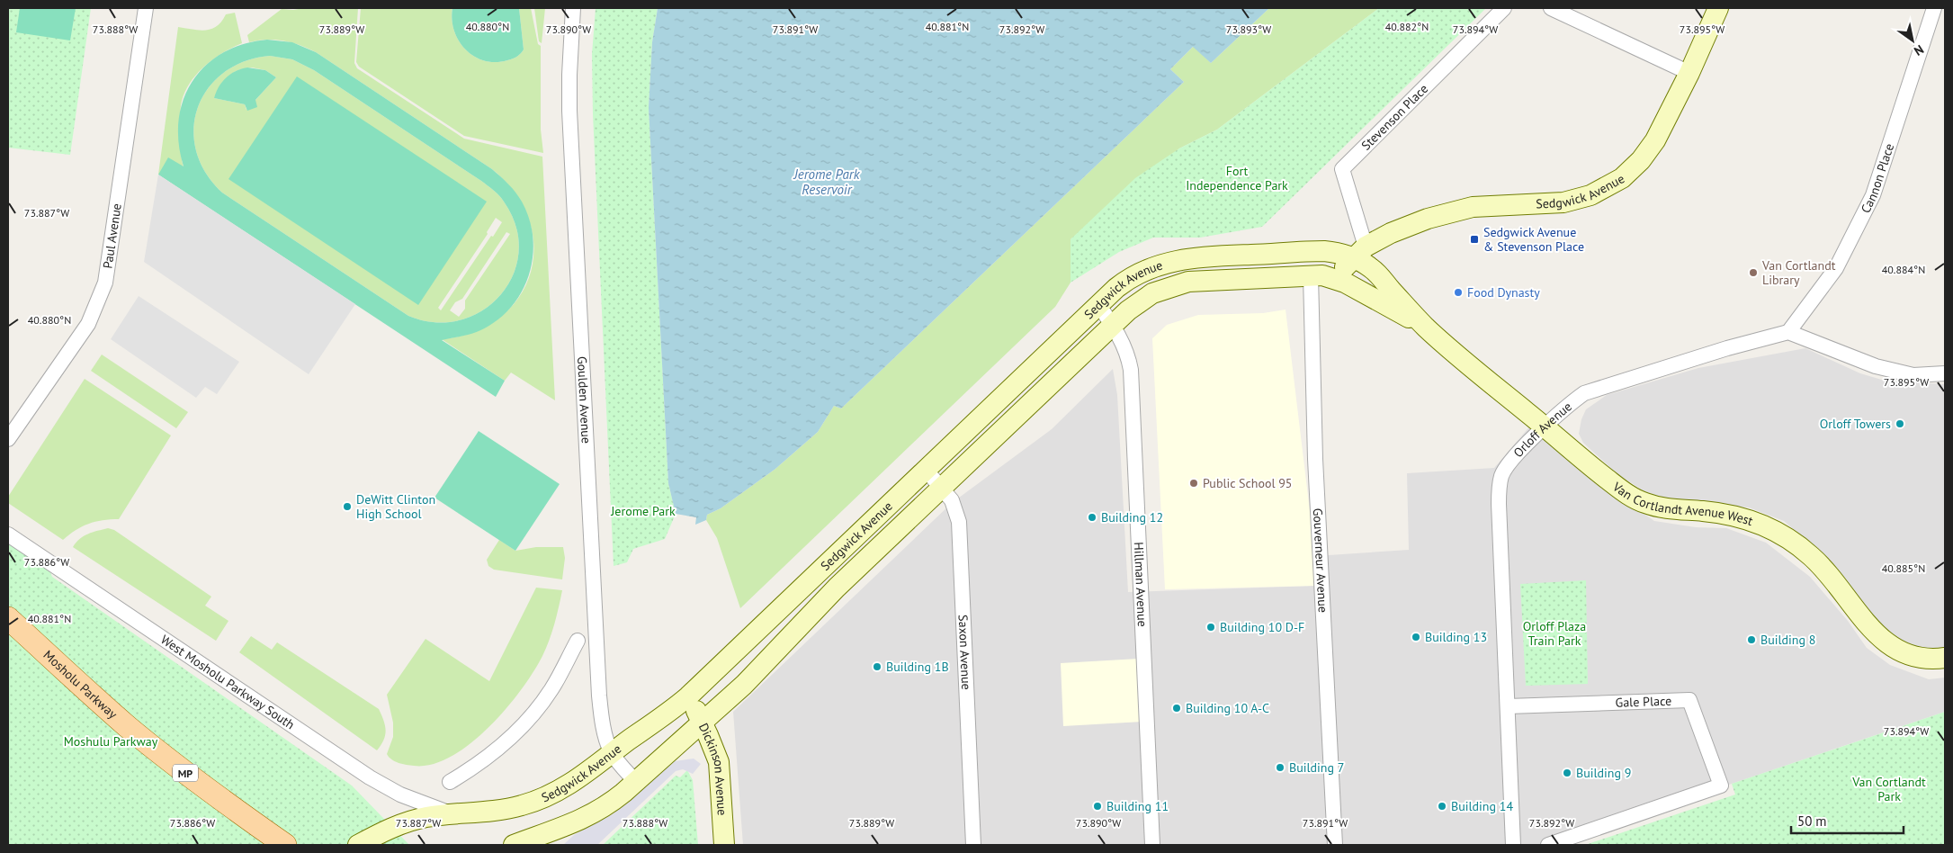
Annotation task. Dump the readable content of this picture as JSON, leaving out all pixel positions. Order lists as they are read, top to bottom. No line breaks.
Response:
{"streets":{"main road":["Sedgwick Avenue","Van Cortlandt Avenue West","Mosholu Parkway","Dickinson Avenue","MP"],"street":["Stevenson Place","Cannon Place","Paul Avenue","Goulden Avenue","Orloff Avenue","Gouverneur Avenue","Hillman Avenue","Saxon Avenue","West Mosholu Parkway South","Gale Place"]},"crossings":[["Stevenson Place","Sedgwick Avenue"],["Stevenson Place","Van Cortlandt Avenue West"],["Cannon Place","Orloff Avenue"],["Sedgwick Avenue","Goulden Avenue"],["Sedgwick Avenue","Van Cortlandt Avenue West"],["Sedgwick Avenue","Gouverneur Avenue"],["Sedgwick Avenue","Hillman Avenue"],["Sedgwick Avenue","Saxon Avenue"],["Sedgwick Avenue","West Mosholu Parkway South"],["Sedgwick Avenue","Dickinson Avenue"],["Orloff Avenue","Van Cortlandt Avenue West"],["Orloff Avenue","Gale Place"]],"water":["Jerome Park Reservoir"],"parks":["Fort Independence Park","Jerome Park","Orloff Plaza Train Park","Moshulu Parkway","Van Cortlandt Park"],"places":{"transit":["Sedgwick Avenue & Stevenson Place"],"other":["Van Cortlandt Library","Food Dynasty","Orloff Towers","Public School 95","DeWitt Clinton High School","Building 12","Building 10 D-F","Building 13","Building 8","Building 1B","Building 10 A-C","Building 7","Building 9","Building 11","Building 14"]},"scale_bar":"50 m","north":"bottom right","coordinates":["40.880°N","40.881°N","40.882°N","73.888°W","73.889°W","73.890°W","73.891°W","73.892°W","73.893°W","73.894°W","73.895°W","73.887°W","40.884°N","73.886°W","40.885°N"]}
